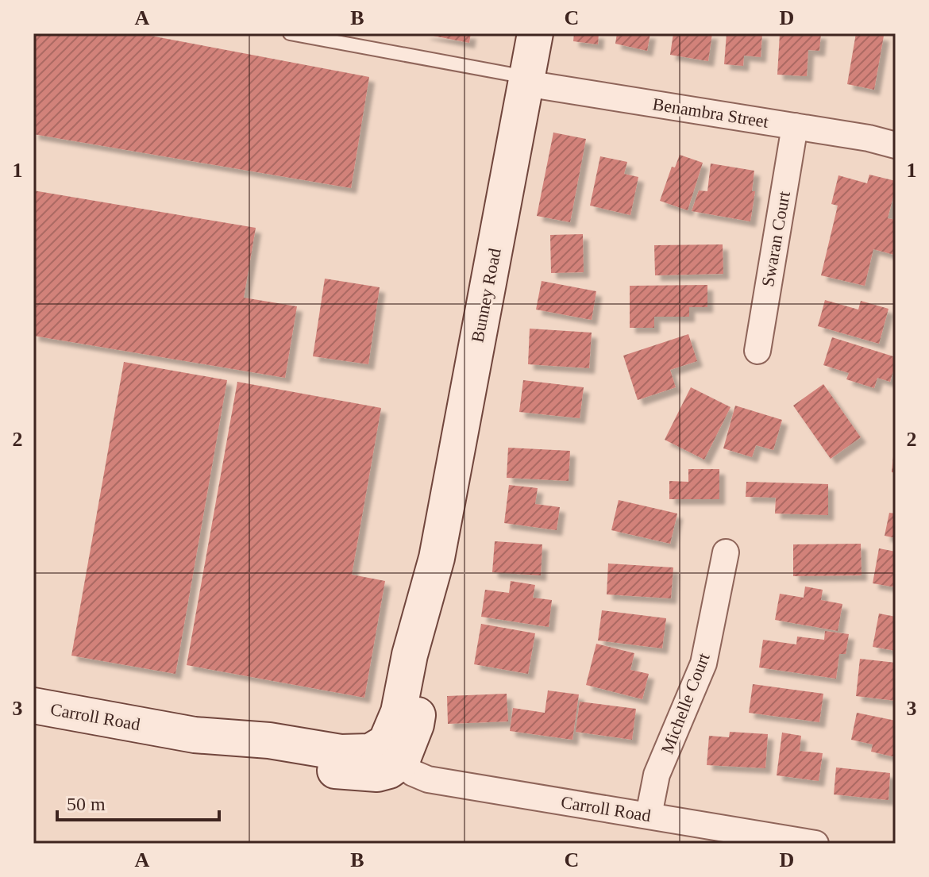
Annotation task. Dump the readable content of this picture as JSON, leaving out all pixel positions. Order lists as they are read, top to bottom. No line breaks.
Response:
{"streets":{"street":["Benambra Street","Swaran Court","Bunney Road","Michelle Court","Carroll Road"]},"crossings":[["Benambra Street","Swaran Court"],["Benambra Street","Bunney Road"],["Bunney Road","Carroll Road"],["Michelle Court","Carroll Road"]],"scale_bar":"50 m","grid":{"columns":["A","B","C","D"],"rows":["1","2","3"]}}
